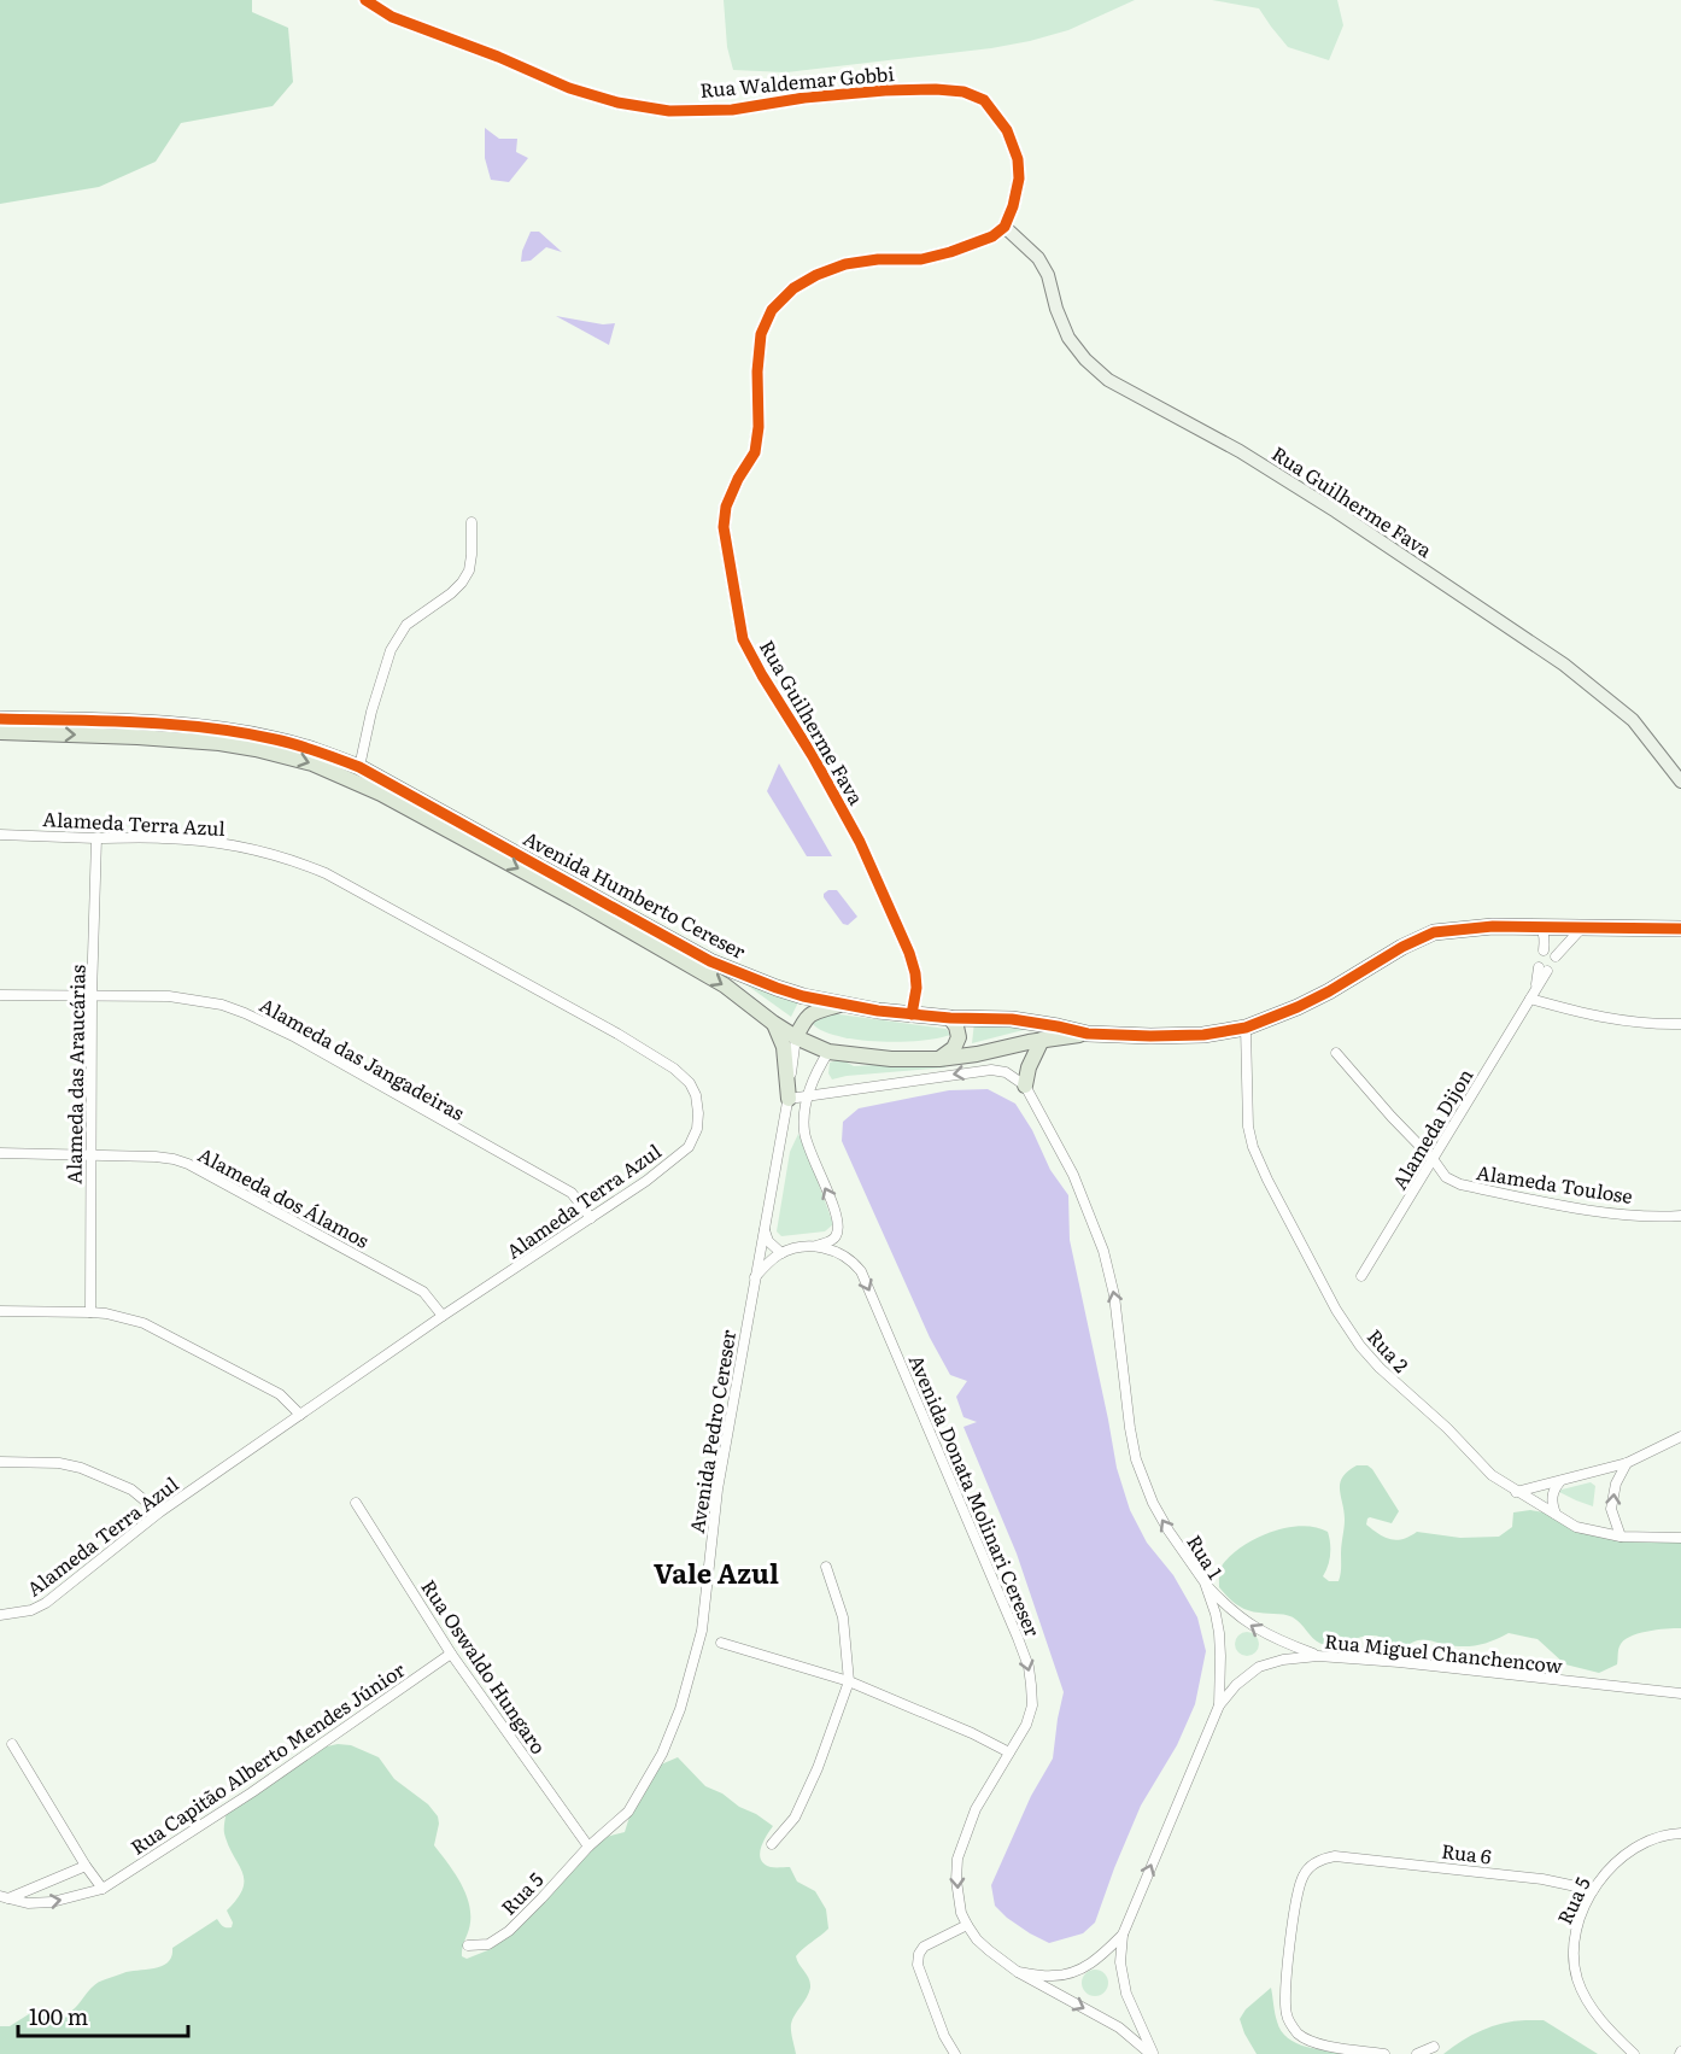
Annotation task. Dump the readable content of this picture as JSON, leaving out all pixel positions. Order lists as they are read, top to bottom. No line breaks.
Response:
{"streets":{"main road":["Avenida Humberto Cereser"],"street":["Rua Waldemar Gobbi","Rua Guilherme Fava","Alameda Terra Azul","Alameda das Jangadeiras","Alameda das Araucárias","Alameda Dijon","Alameda Toulose","Alameda dos Álamos","Rua 2","Avenida Pedro Cereser","Avenida Donata Molinari Cereser","Rua 1","Rua Miguel Chanchencow","Rua Oswaldo Hungaro","Rua Capitão Alberto Mendes Júnior","Rua 6","Rua 5"]},"crossings":[["Rua Waldemar Gobbi","Rua Guilherme Fava"],["Rua Guilherme Fava","Avenida Humberto Cereser"],["Alameda Terra Azul","Alameda das Jangadeiras"],["Alameda Terra Azul","Alameda das Araucárias"],["Alameda Terra Azul","Alameda dos Álamos"],["Avenida Humberto Cereser","Rua 2"],["Avenida Humberto Cereser","Avenida Pedro Cereser"],["Alameda das Jangadeiras","Alameda das Araucárias"],["Alameda das Araucárias","Alameda dos Álamos"],["Alameda Dijon","Alameda Toulose"],["Avenida Pedro Cereser","Rua Oswaldo Hungaro"],["Avenida Pedro Cereser","Rua 5"],["Avenida Donata Molinari Cereser","Rua 1"],["Rua 1","Rua Miguel Chanchencow"],["Rua Oswaldo Hungaro","Rua Capitão Alberto Mendes Júnior"],["Rua Oswaldo Hungaro","Rua 5"],["Rua 6","Rua 5"]],"one_way":["Avenida Donata Molinari Cereser","Rua 1"],"districts":["Vale Azul"],"scale_bar":"100 m"}
